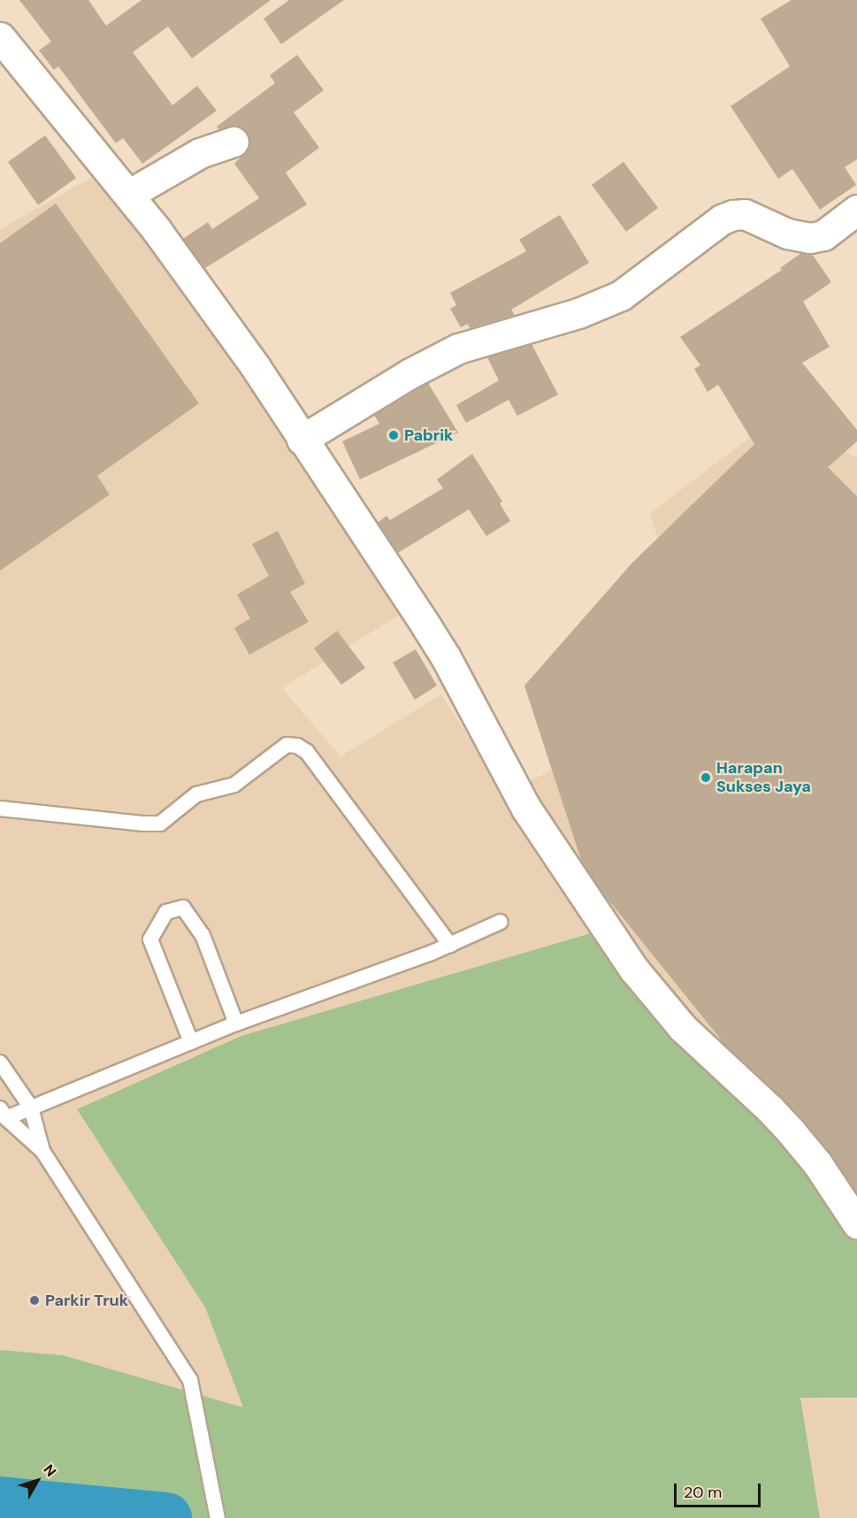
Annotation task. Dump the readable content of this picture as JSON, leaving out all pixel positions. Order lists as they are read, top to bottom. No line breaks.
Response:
{"places":["Pabrik","Harapan Sukses Jaya","Parkir Truk"],"scale_bar":"20 m","north":"top right"}
